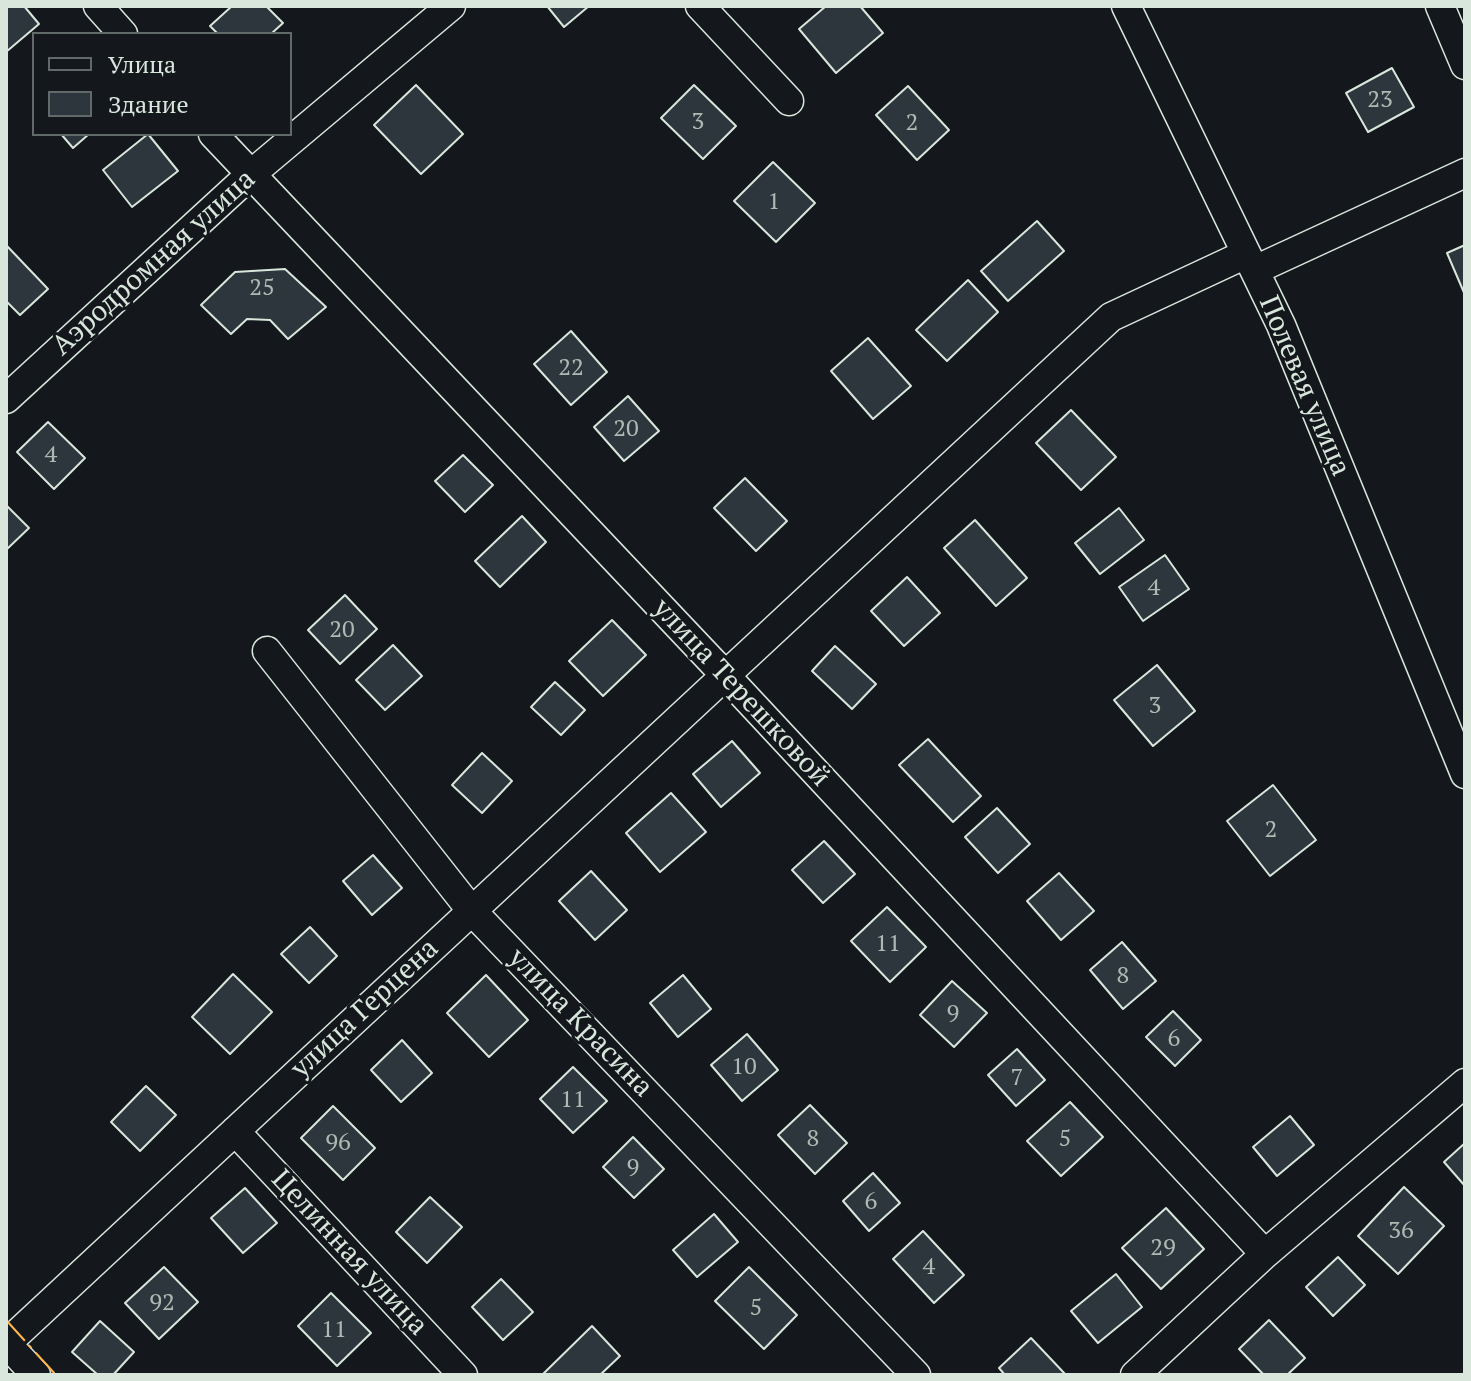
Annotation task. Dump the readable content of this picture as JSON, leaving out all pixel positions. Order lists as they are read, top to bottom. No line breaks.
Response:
{"streets":{"street":["Аэродромная улица","Полевая улица","улица Терешковой","улица Герцена","улица Красина","Целинная улица"]},"crossings":[["Аэродромная улица","улица Терешковой"],["Полевая улица","улица Герцена"],["улица Терешковой","улица Герцена"],["улица Герцена","улица Красина"],["улица Герцена","Целинная улица"]],"house_numbers":["23","3","2","1","25","22","20","4","4","20","3","2","11","8","9","6","10","7","11","8","5","96","9","6","36","29","4","92","5","11"],"legend":["Улица","Здание"]}
